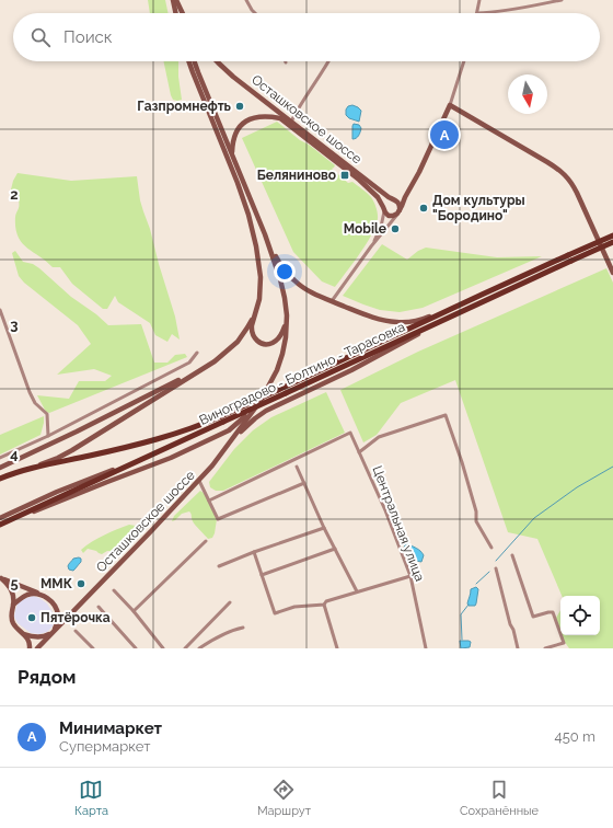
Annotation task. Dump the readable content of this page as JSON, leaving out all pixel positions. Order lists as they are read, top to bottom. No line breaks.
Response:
{"streets":{"main road":["Осташковское шоссе","Виноградово - Болтино - Тарасовка"],"street":["Центральная улица"]},"places":{"other":["Газпромнефть","Дом культуры \"Бородино\"","Mobile","ММК","Пятёрочка"],"transit":["Беляниново"]},"north":"bottom","page":{"search":"Поиск","pins":"A","heading":"Рядом","list":[{"mark":"A","name":"Минимаркет","note":"Супермаркет","value":"450 m"}],"nav":["Карта","Маршрут","Сохранённые"]},"grid":{"rows":["2","3","4","5"]}}
